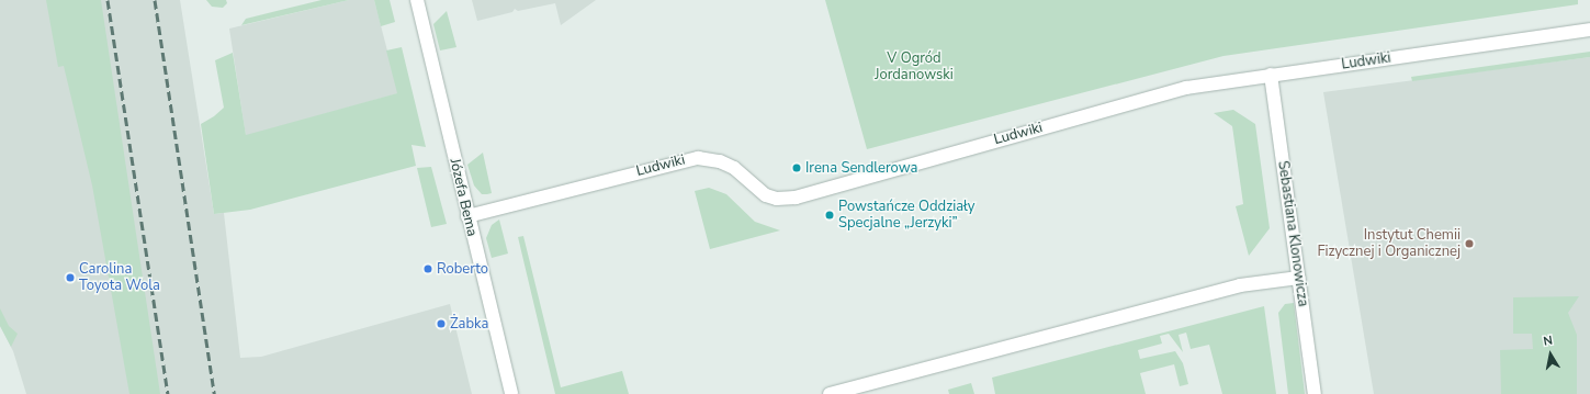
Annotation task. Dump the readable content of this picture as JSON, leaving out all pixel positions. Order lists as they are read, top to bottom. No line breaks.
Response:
{"streets":{"street":["Ludwiki","Józefa Bema","Sebastiana Klonowicza"]},"crossings":[["Ludwiki","Józefa Bema"],["Ludwiki","Sebastiana Klonowicza"]],"parks":["V Ogród Jordanowski"],"places":["Irena Sendlerowa","Powstańcze Oddziały Specjalne „Jerzyki”","Instytut Chemii Fizycznej i Organicznej","Roberto","Carolina Toyota Wola","Żabka"],"north":"top"}
